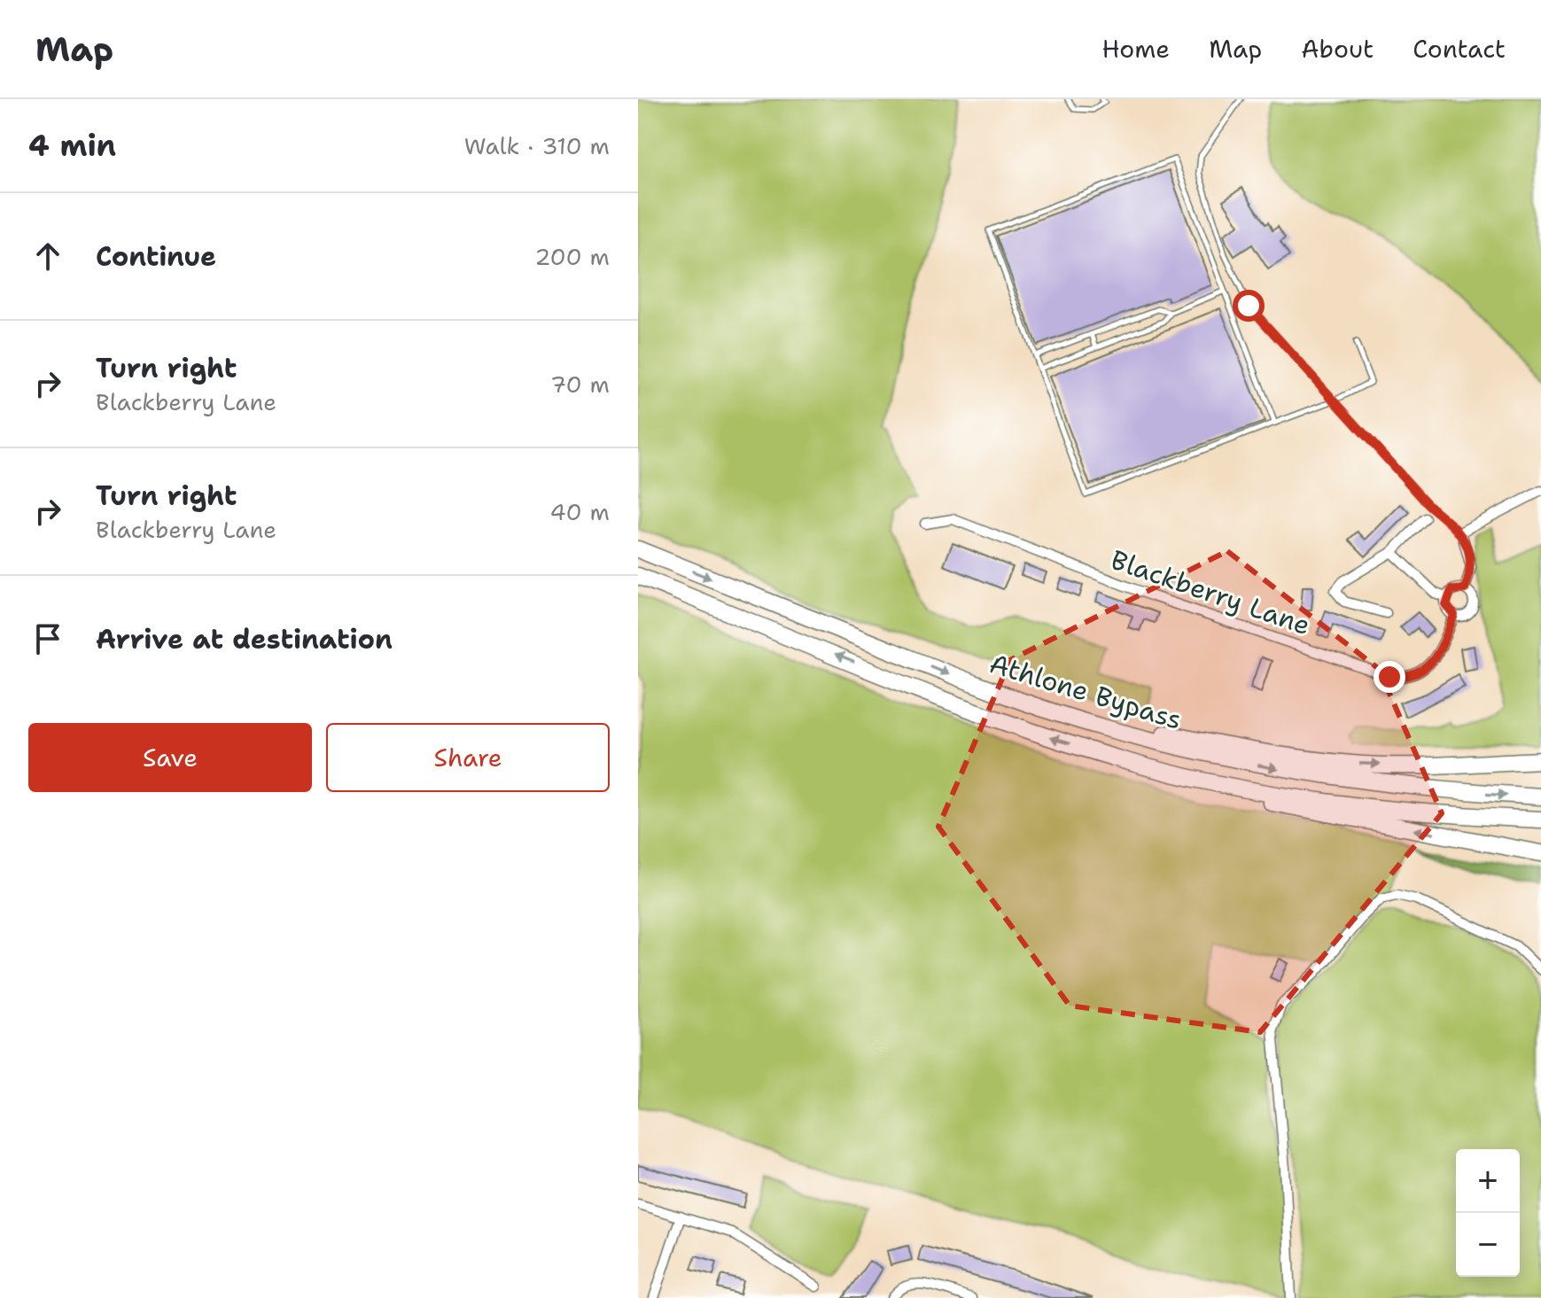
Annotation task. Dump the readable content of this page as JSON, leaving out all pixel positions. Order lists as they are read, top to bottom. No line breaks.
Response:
{"streets":{"highway":["Athlone Bypass"],"street":["Blackberry Lane"]},"page":{"header":"Map","nav":["Home","Map","About","Contact"],"heading":["4 min","Walk · 310 m"],"list":[["Continue","200 m"],["Turn right","Blackberry Lane","70 m"],["Turn right","Blackberry Lane","40 m"],"Arrive at destination"],"buttons":["Save","Share"],"map_buttons":["+","−"]}}
